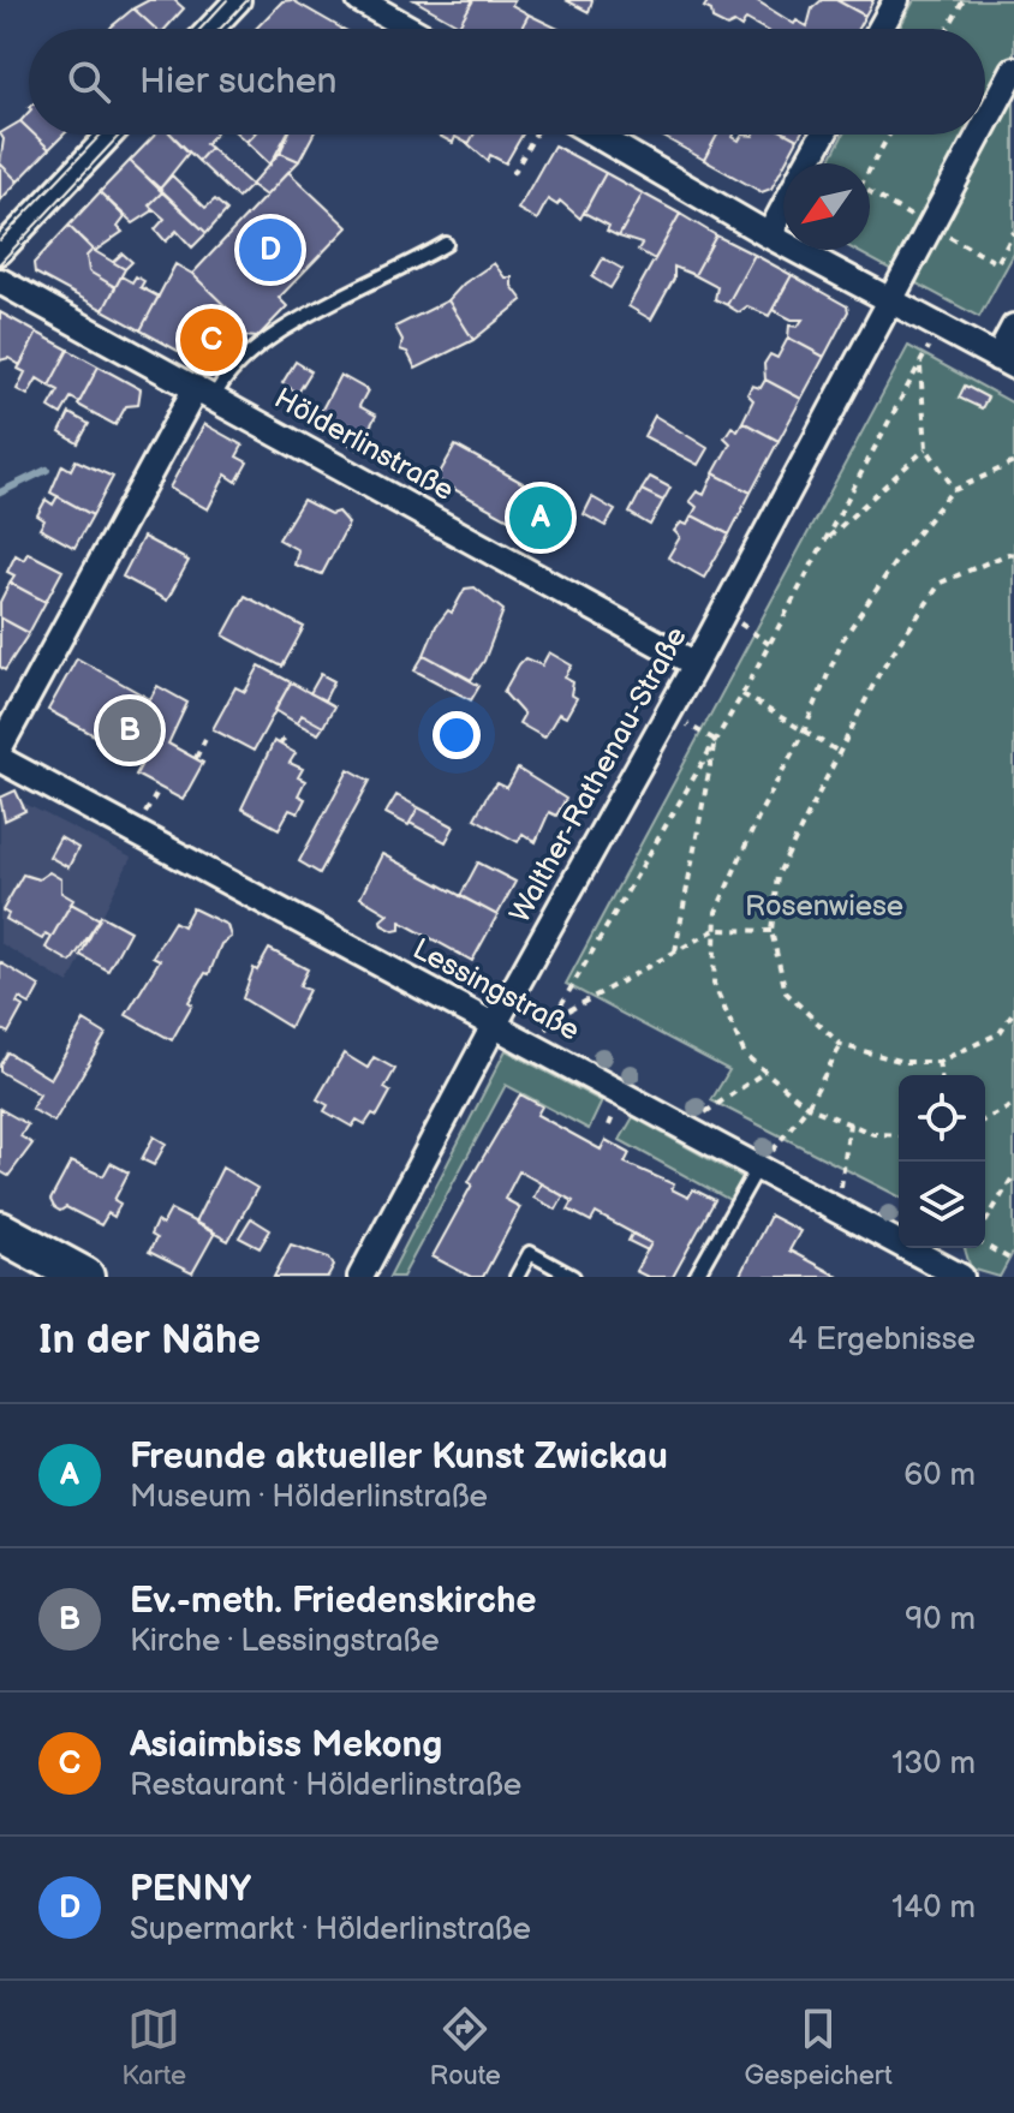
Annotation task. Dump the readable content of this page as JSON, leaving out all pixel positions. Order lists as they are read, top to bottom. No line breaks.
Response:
{"streets":{"street":["Hölderlinstraße","Walther-Rathenau-Straße","Lessingstraße"]},"crossings":[["Hölderlinstraße","Walther-Rathenau-Straße"],["Walther-Rathenau-Straße","Lessingstraße"]],"parks":["Rosenwiese"],"north":"bottom left","page":{"search":"Hier suchen","pins":["D","C","A","B"],"heading":["In der Nähe","4 Ergebnisse"],"list":[{"mark":"A","name":"Freunde aktueller Kunst Zwickau","note":"Museum · Hölderlinstraße","value":"60 m"},{"mark":"B","name":"Ev.-meth. Friedenskirche","note":"Kirche · Lessingstraße","value":"90 m"},{"mark":"C","name":"Asiaimbiss Mekong","note":"Restaurant · Hölderlinstraße","value":"130 m"},{"mark":"D","name":"PENNY","note":"Supermarkt · Hölderlinstraße","value":"140 m"}],"nav":["Karte","Route","Gespeichert"]}}
